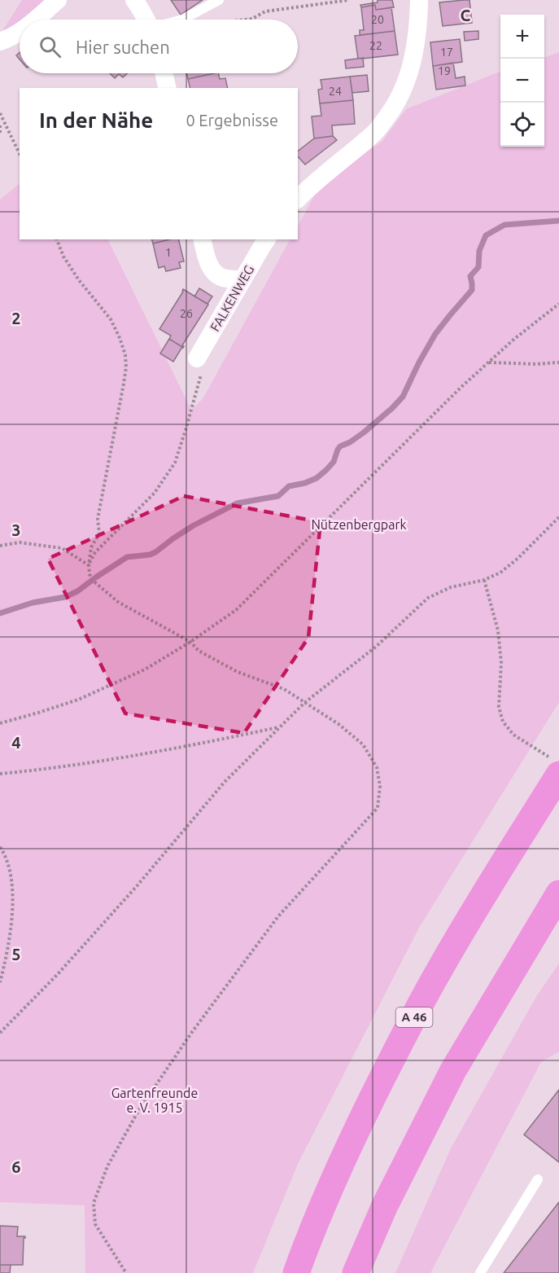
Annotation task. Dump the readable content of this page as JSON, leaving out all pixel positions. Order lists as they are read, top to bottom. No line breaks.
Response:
{"streets":{"highway":["A 46"],"street":["FALKENWEG"]},"parks":["Nützenbergpark","Gartenfreunde e. V. 1915"],"house_numbers":["20","22","17","19","24","1","26"],"page":{"map_buttons":["+","−"],"search":"Hier suchen","heading":["In der Nähe","0 Ergebnisse"]},"grid":{"columns":["C"],"rows":["2","3","4","5","6"]}}
